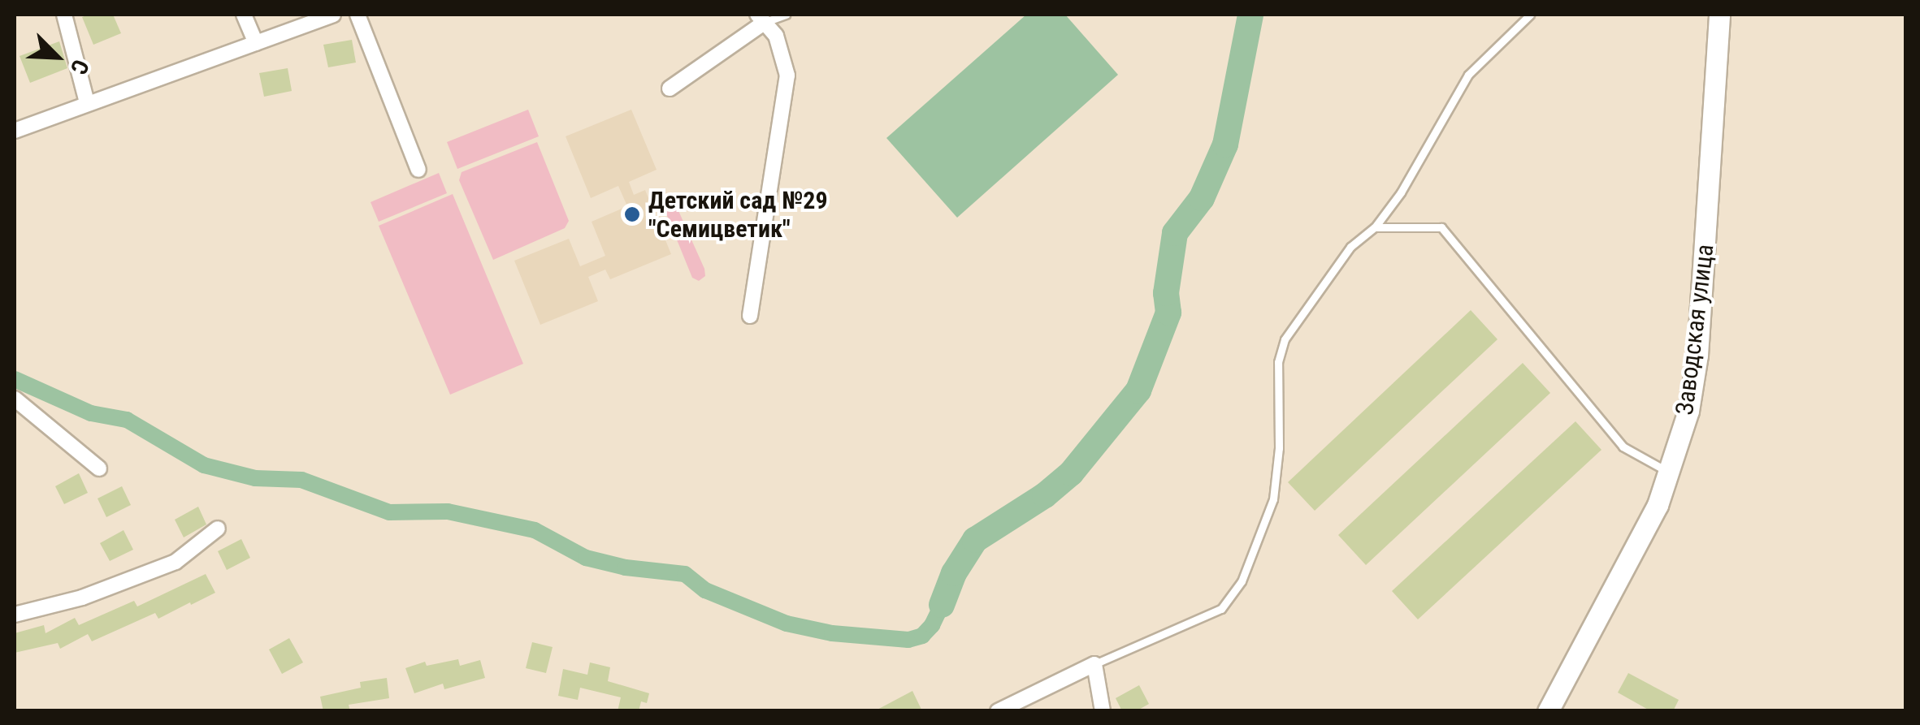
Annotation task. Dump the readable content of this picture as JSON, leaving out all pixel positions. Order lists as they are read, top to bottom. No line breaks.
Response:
{"streets":{"main road":["Заводская улица"]},"places":["Детский сад №29 \"Семицветик\""],"north":"bottom right"}
